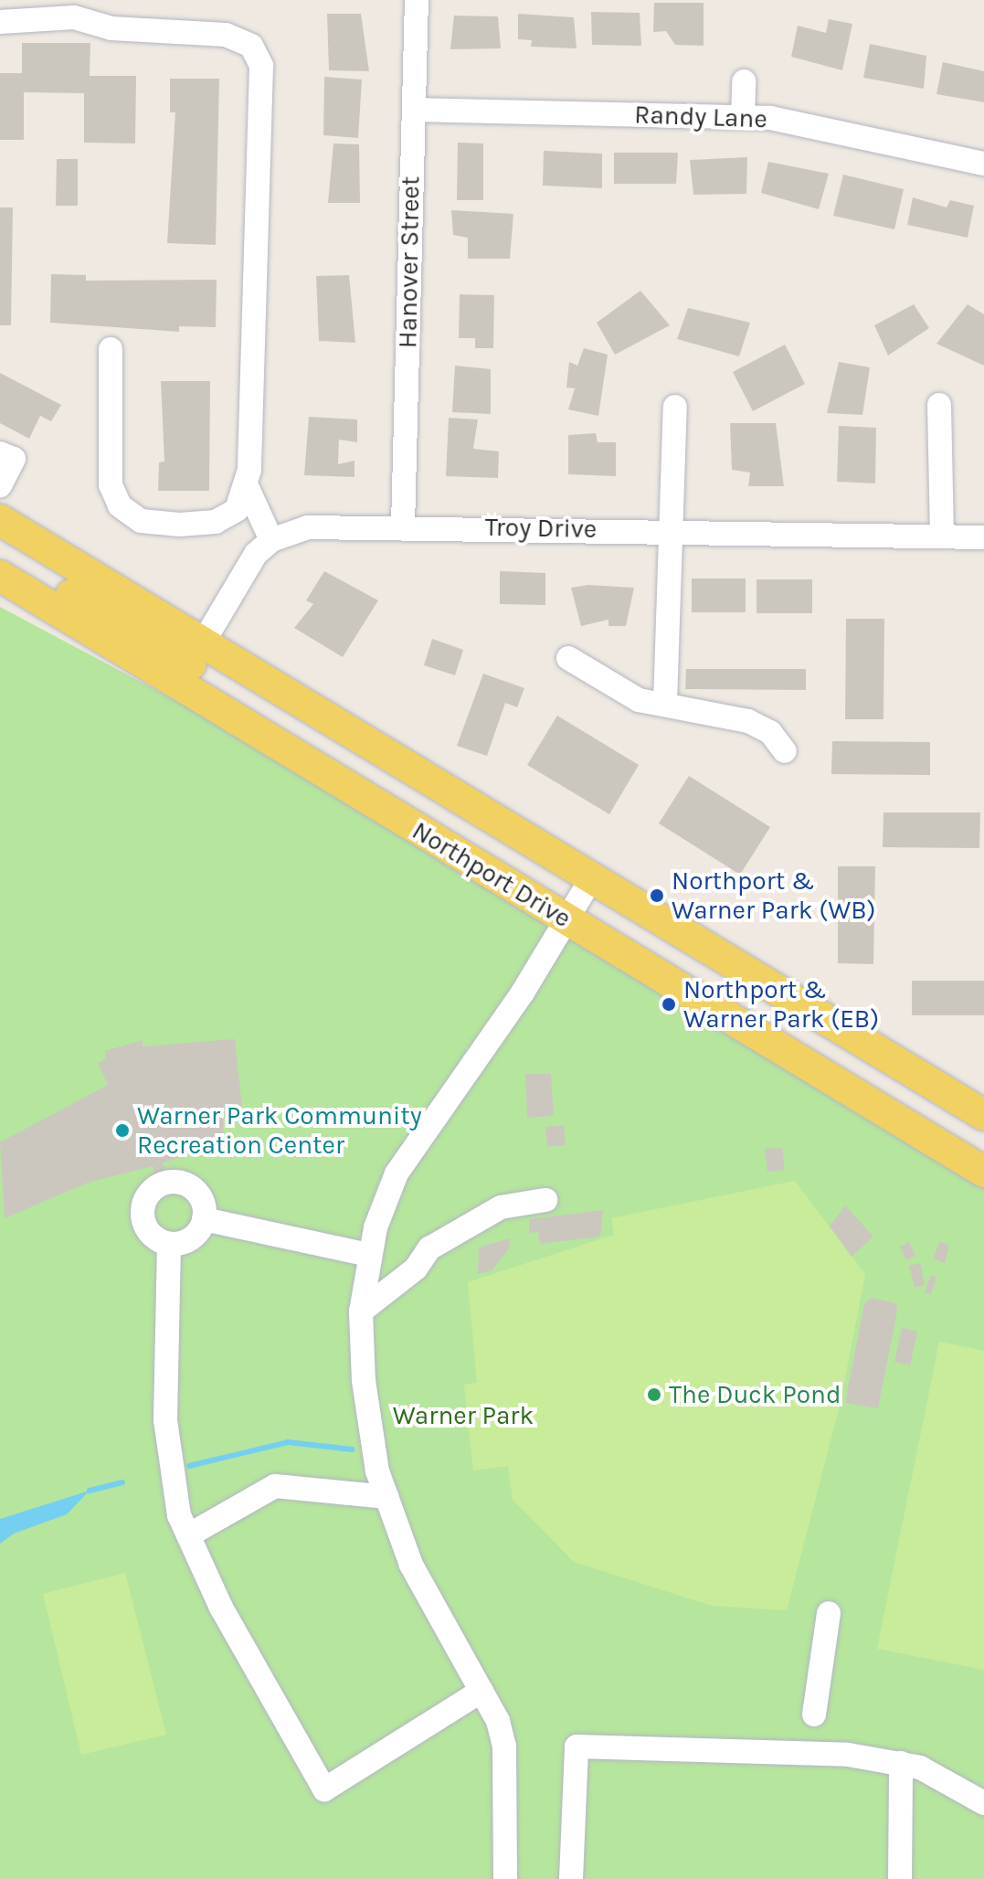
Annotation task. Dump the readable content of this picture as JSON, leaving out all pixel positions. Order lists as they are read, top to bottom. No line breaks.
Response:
{"streets":{"main road":["Northport Drive"],"street":["Randy Lane","Hanover Street","Troy Drive"]},"crossings":[["Randy Lane","Hanover Street"],["Hanover Street","Troy Drive"],["Troy Drive","Northport Drive"]],"parks":["Warner Park"],"places":["Northport & Warner Park (WB)","Northport & Warner Park (EB)","Warner Park Community Recreation Center","The Duck Pond"]}
